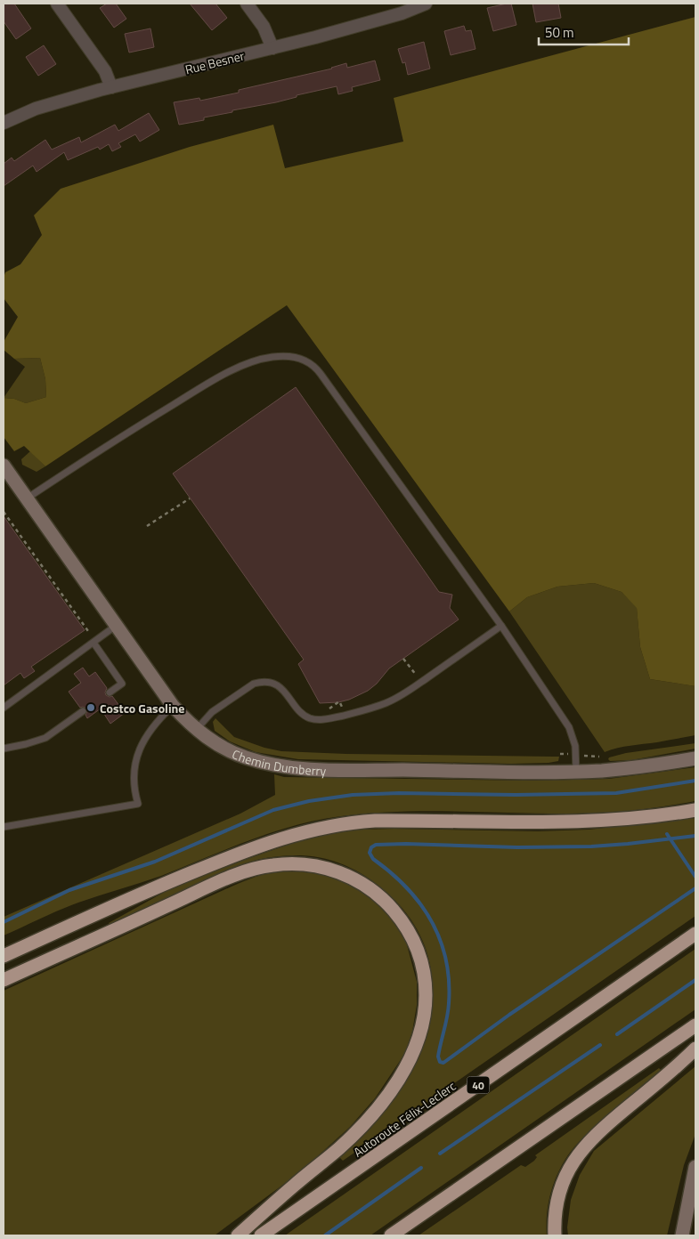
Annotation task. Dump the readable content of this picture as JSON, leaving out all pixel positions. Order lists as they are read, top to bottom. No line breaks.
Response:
{"streets":{"highway":["40","Autoroute Félix-Leclerc"],"street":["Rue Besner","Chemin Dumberry"]},"places":["Costco Gasoline"],"scale_bar":"50 m"}
